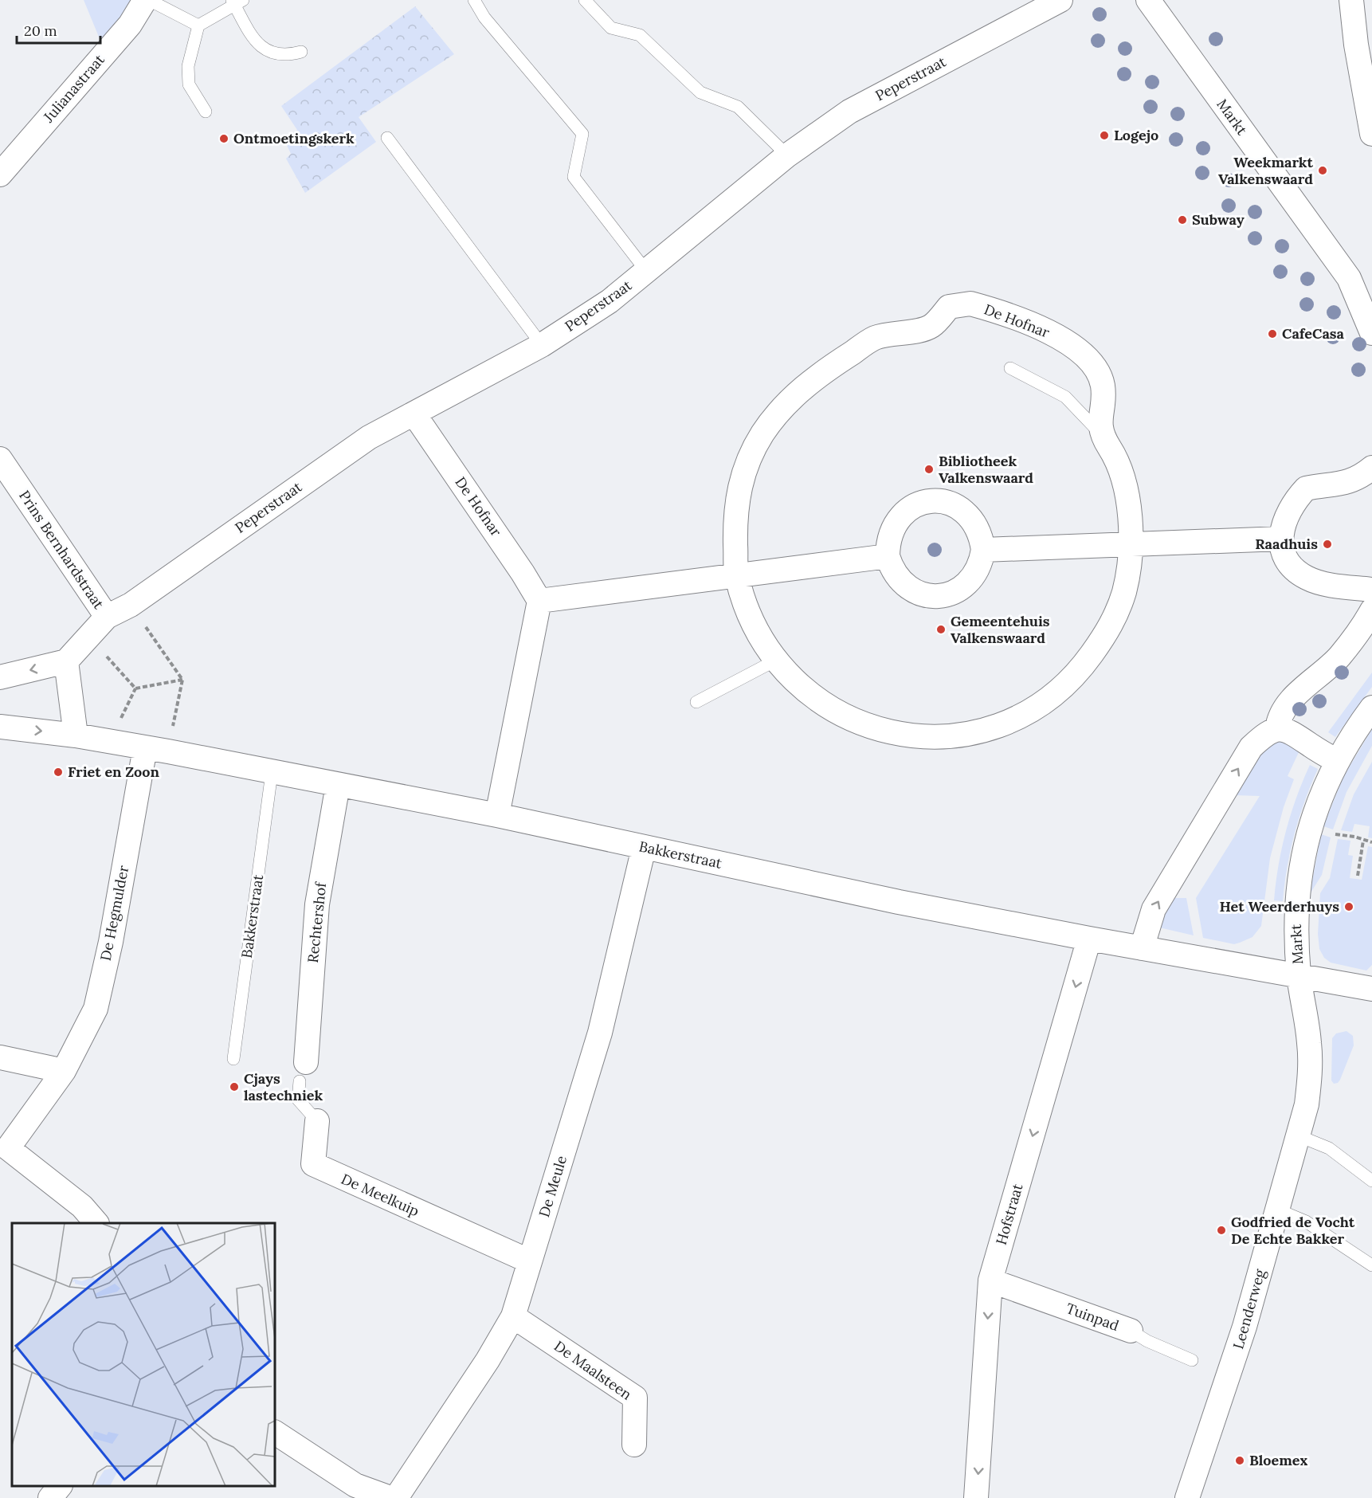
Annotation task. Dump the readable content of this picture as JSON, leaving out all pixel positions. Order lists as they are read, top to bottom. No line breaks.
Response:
{"streets":{"street":["Peperstraat","Julianastraat","Markt","De Hofnar","Prins Bernhardstraat","Bakkerstraat","De Hegmulder","Rechtershof","De Meule","De Meelkuip","Hofstraat","Leenderweg","Tuinpad","De Maalsteen"]},"crossings":[["Peperstraat","De Hofnar"],["Peperstraat","Prins Bernhardstraat"],["Markt","Bakkerstraat"],["Markt","Hofstraat"],["Markt","Leenderweg"],["Bakkerstraat","De Hegmulder"],["Bakkerstraat","Rechtershof"],["Bakkerstraat","De Meule"],["Bakkerstraat","Hofstraat"],["Rechtershof","De Meelkuip"],["De Meule","De Meelkuip"],["De Meule","De Maalsteen"],["Hofstraat","Tuinpad"]],"one_way":["Hofstraat"],"places":["Logejo","Ontmoetingskerk","Weekmarkt Valkenswaard","Subway","CafeCasa","Bibliotheek Valkenswaard","Raadhuis","Gemeentehuis Valkenswaard","Friet en Zoon","Het Weerderhuys","Cjays lastechniek","Godfried de Vocht De Echte Bakker","Bloemex"],"scale_bar":"20 m"}
